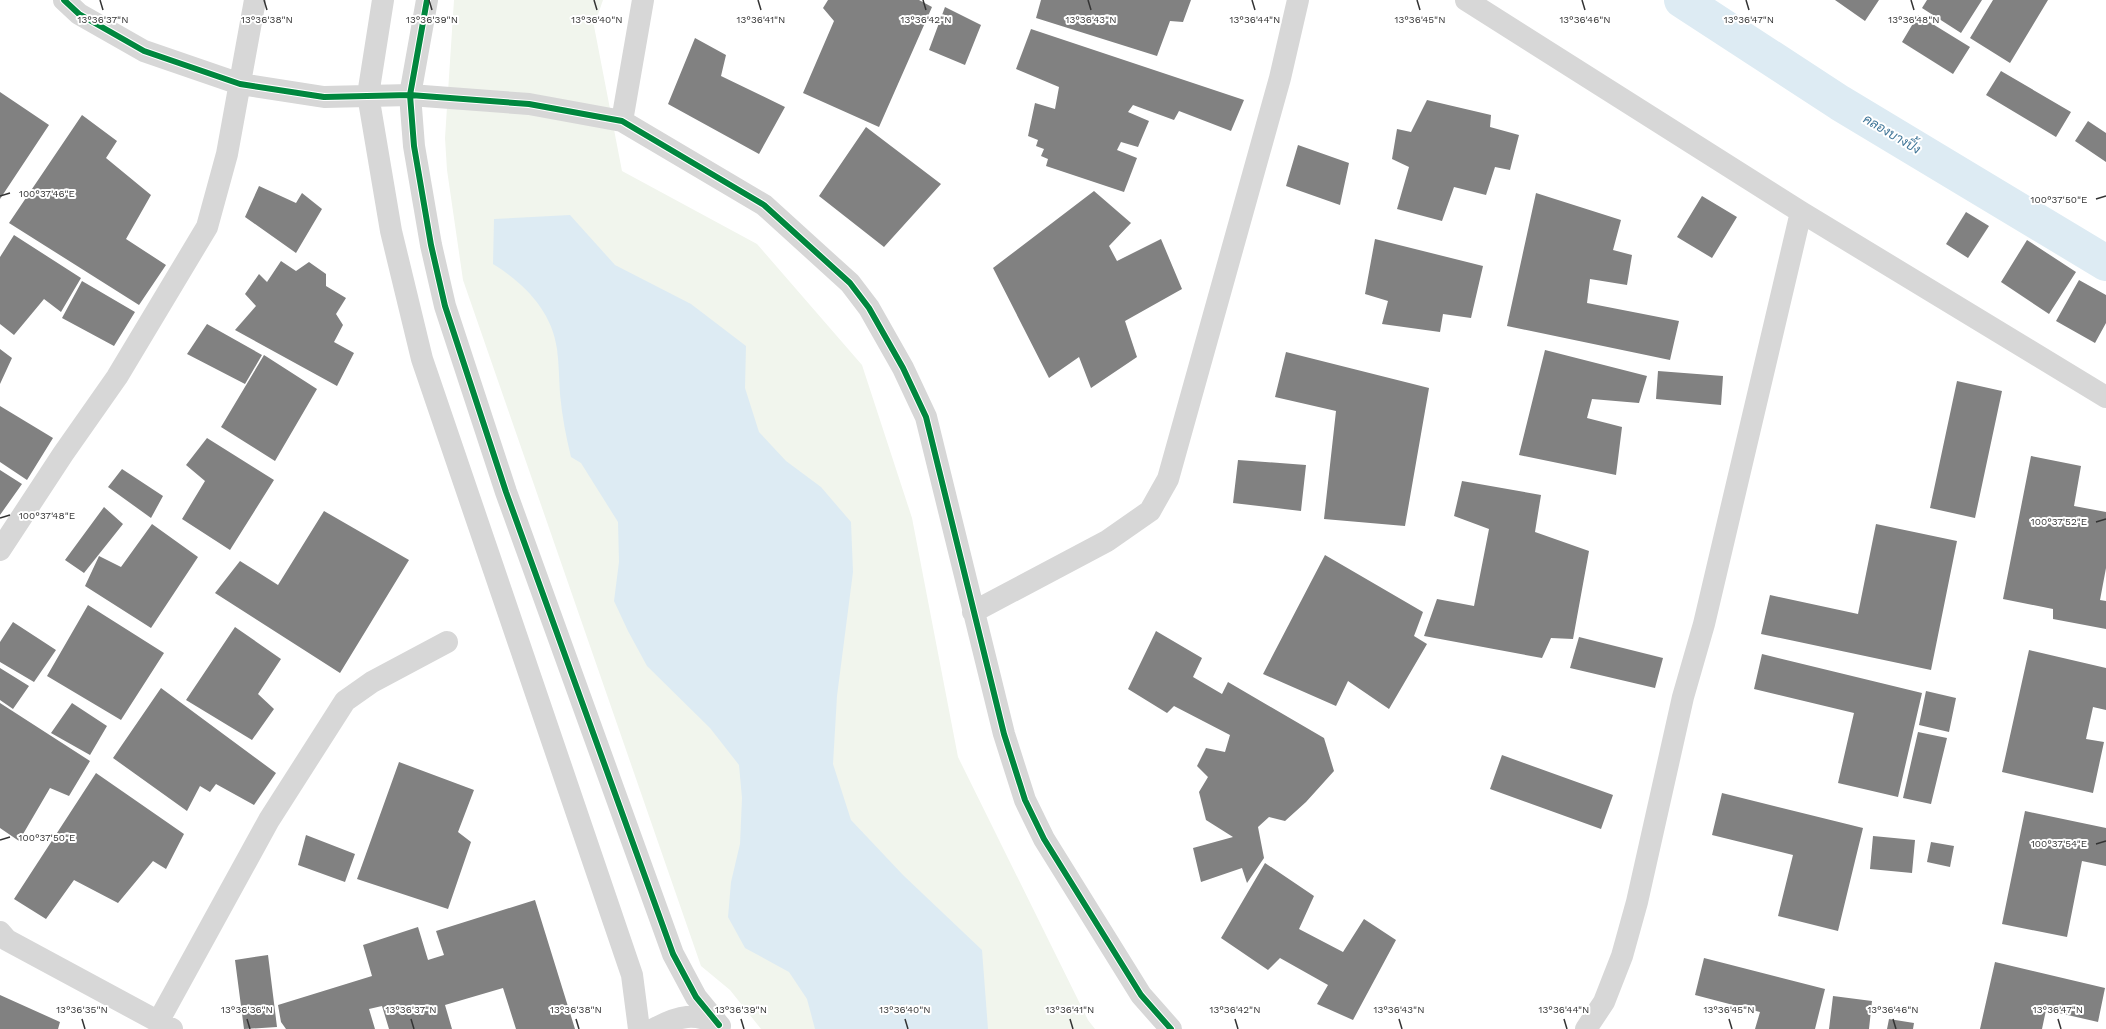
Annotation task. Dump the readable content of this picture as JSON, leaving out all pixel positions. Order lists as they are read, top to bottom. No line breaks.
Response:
{"water":["คลองบางปิ้ง"],"coordinates":["13°36'37\"N","13°36'38\"N","13°36'39\"N","13°36'40\"N","13°36'41\"N","13°36'42\"N","13°36'43\"N","13°36'44\"N","13°36'45\"N","13°36'46\"N","13°36'47\"N","13°36'48\"N","100°37'46\"E","100°37'50\"E","100°37'48\"E","100°37'52\"E","100°37'54\"E","13°36'35\"N","13°36'36\"N"]}
